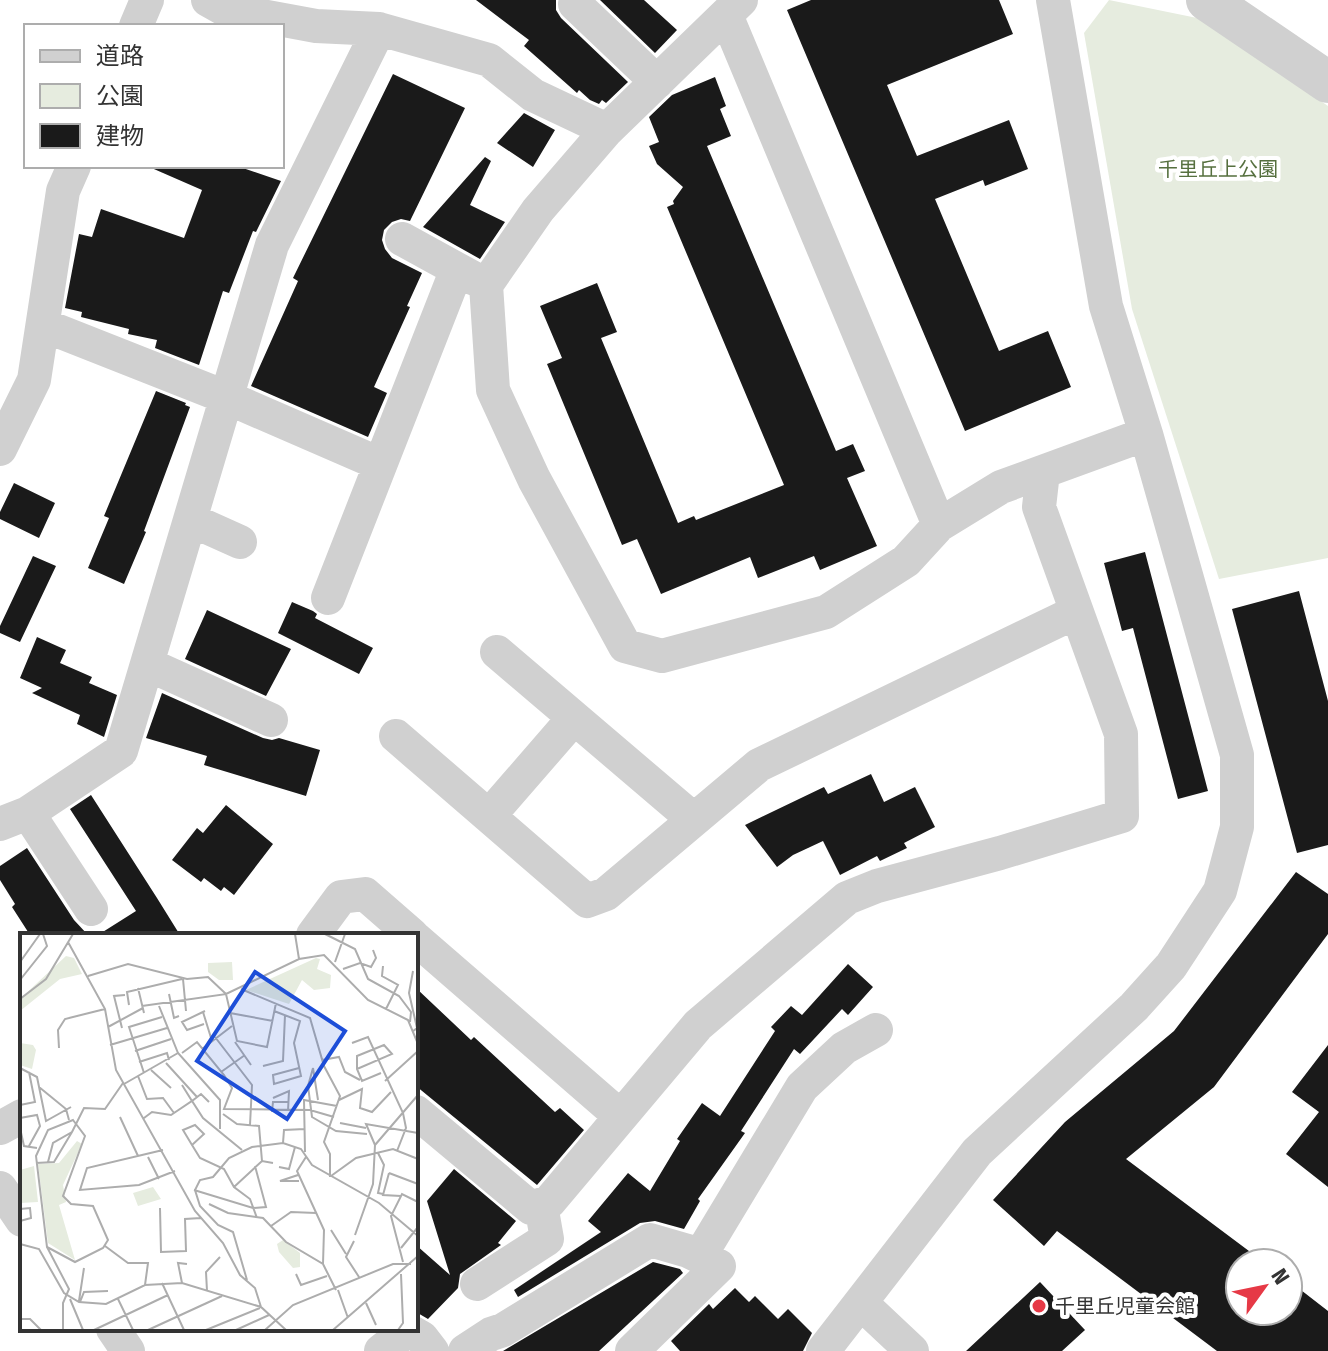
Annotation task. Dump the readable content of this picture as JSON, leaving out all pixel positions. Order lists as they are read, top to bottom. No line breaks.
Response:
{"parks":["千里丘上公園"],"places":["千里丘児童会館"],"legend":["道路","公園","建物"],"north":"top right"}
